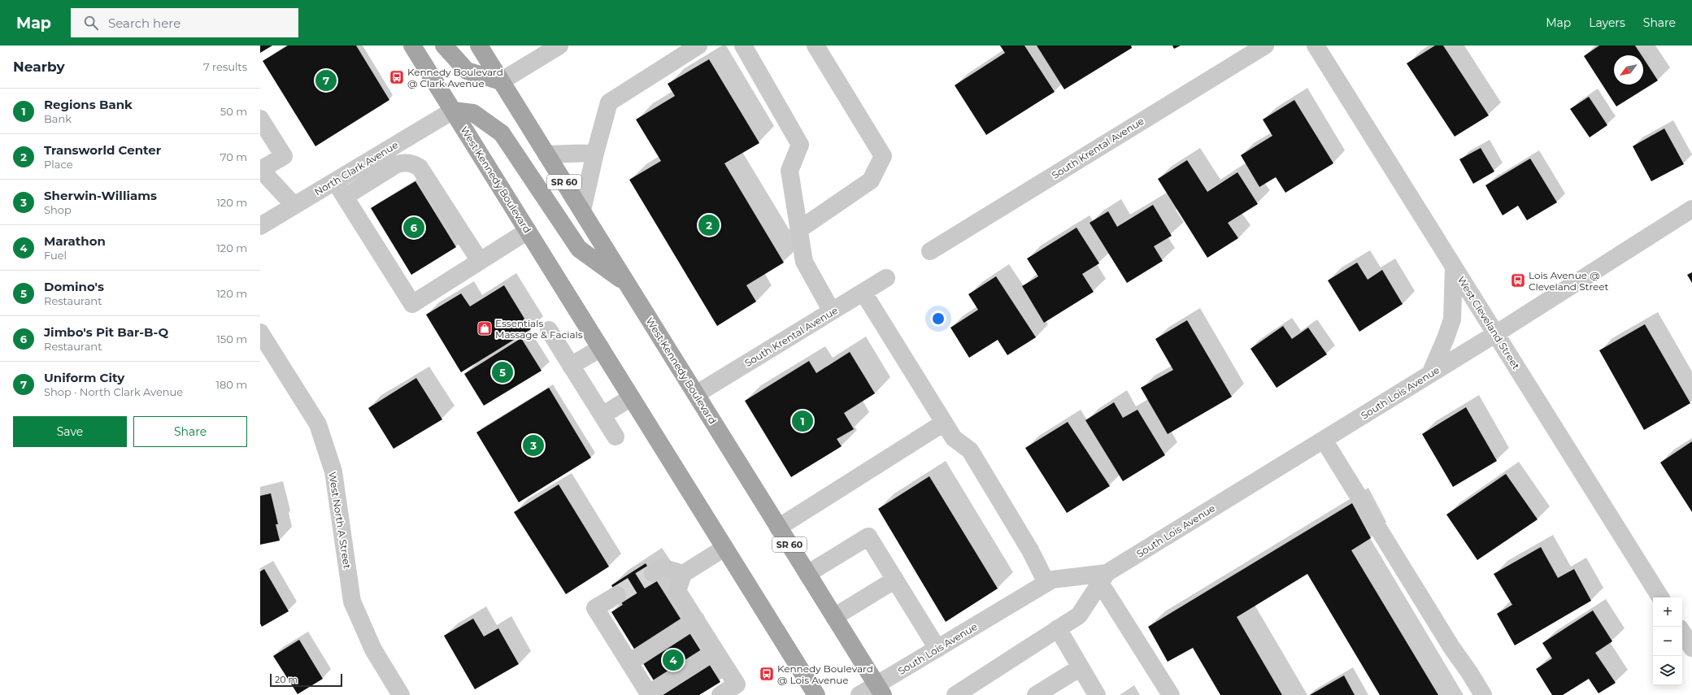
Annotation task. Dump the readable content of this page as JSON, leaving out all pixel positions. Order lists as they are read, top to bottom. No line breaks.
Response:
{"streets":{"main road":["West Kennedy Boulevard","SR 60"],"street":["South Krental Avenue","North Clark Avenue","West Cleveland Street","South Lois Avenue","West North A Street"]},"crossings":[["South Krental Avenue","West Kennedy Boulevard"],["North Clark Avenue","West Kennedy Boulevard"],["West Kennedy Boulevard","South Lois Avenue"],["West Cleveland Street","South Lois Avenue"]],"places":{"bus stop":["Kennedy Boulevard @ Clark Avenue","Lois Avenue @ Cleveland Street","Kennedy Boulevard @ Lois Avenue"],"shop":["Essentials Massage & Facials"]},"scale_bar":"20 m","north":"bottom left","page":{"header":"Map","search":"Search here","nav":["Map","Layers","Share"],"heading":["Nearby","7 results"],"pins":["7","2","6","5","1","3","4"],"list":[{"mark":"1","name":"Regions Bank","note":"Bank","value":"50 m"},{"mark":"2","name":"Transworld Center","note":"Place","value":"70 m"},{"mark":"3","name":"Sherwin-Williams","note":"Shop","value":"120 m"},{"mark":"4","name":"Marathon","note":"Fuel","value":"120 m"},{"mark":"5","name":"Domino's","note":"Restaurant","value":"120 m"},{"mark":"6","name":"Jimbo's Pit Bar-B-Q","note":"Restaurant","value":"150 m"},{"mark":"7","name":"Uniform City","note":"Shop · North Clark Avenue","value":"180 m"}],"buttons":["Save","Share"],"map_buttons":["+","−"],"scale":"20 m"}}
